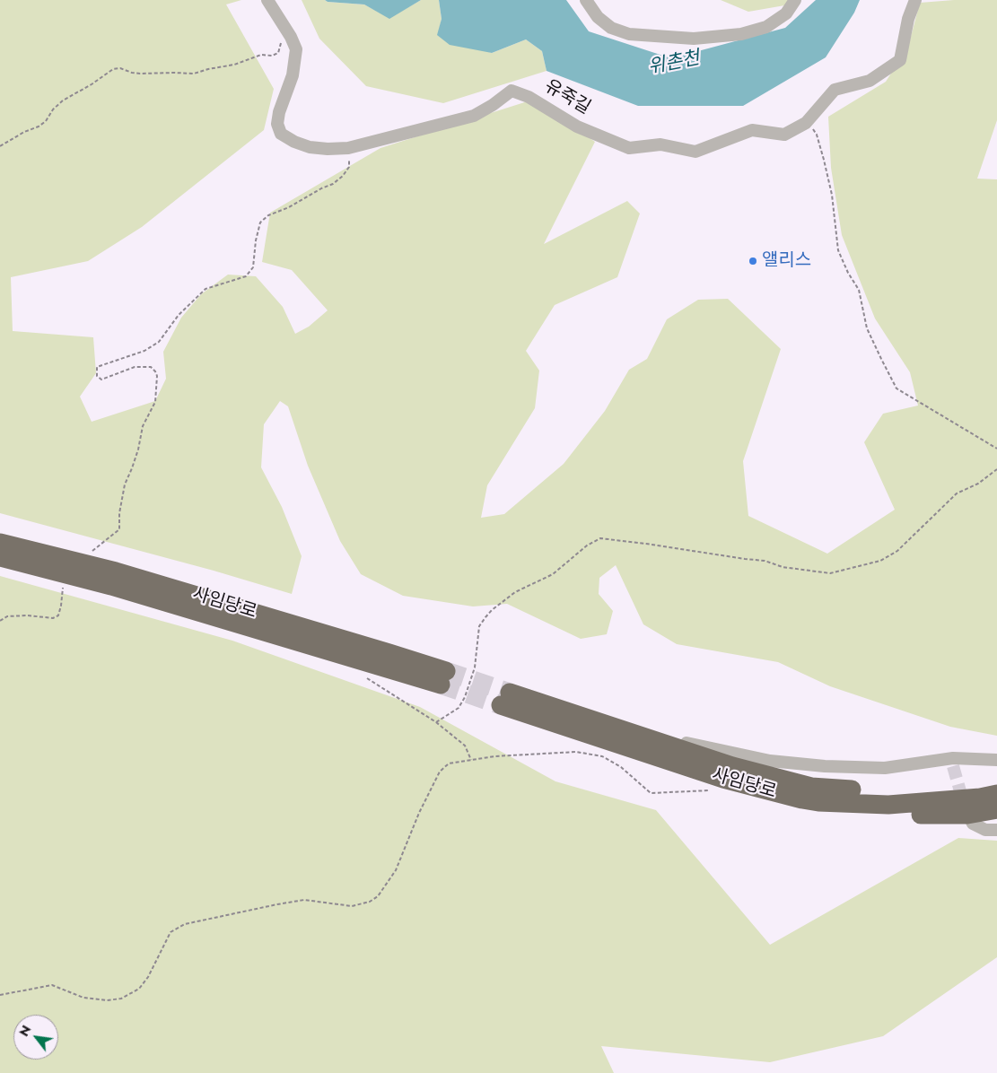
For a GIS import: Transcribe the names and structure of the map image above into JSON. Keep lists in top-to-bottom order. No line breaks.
{"streets":{"highway":["사임당로"],"street":["유죽길"]},"water":["위촌천"],"places":["앨리스"],"north":"top left"}
